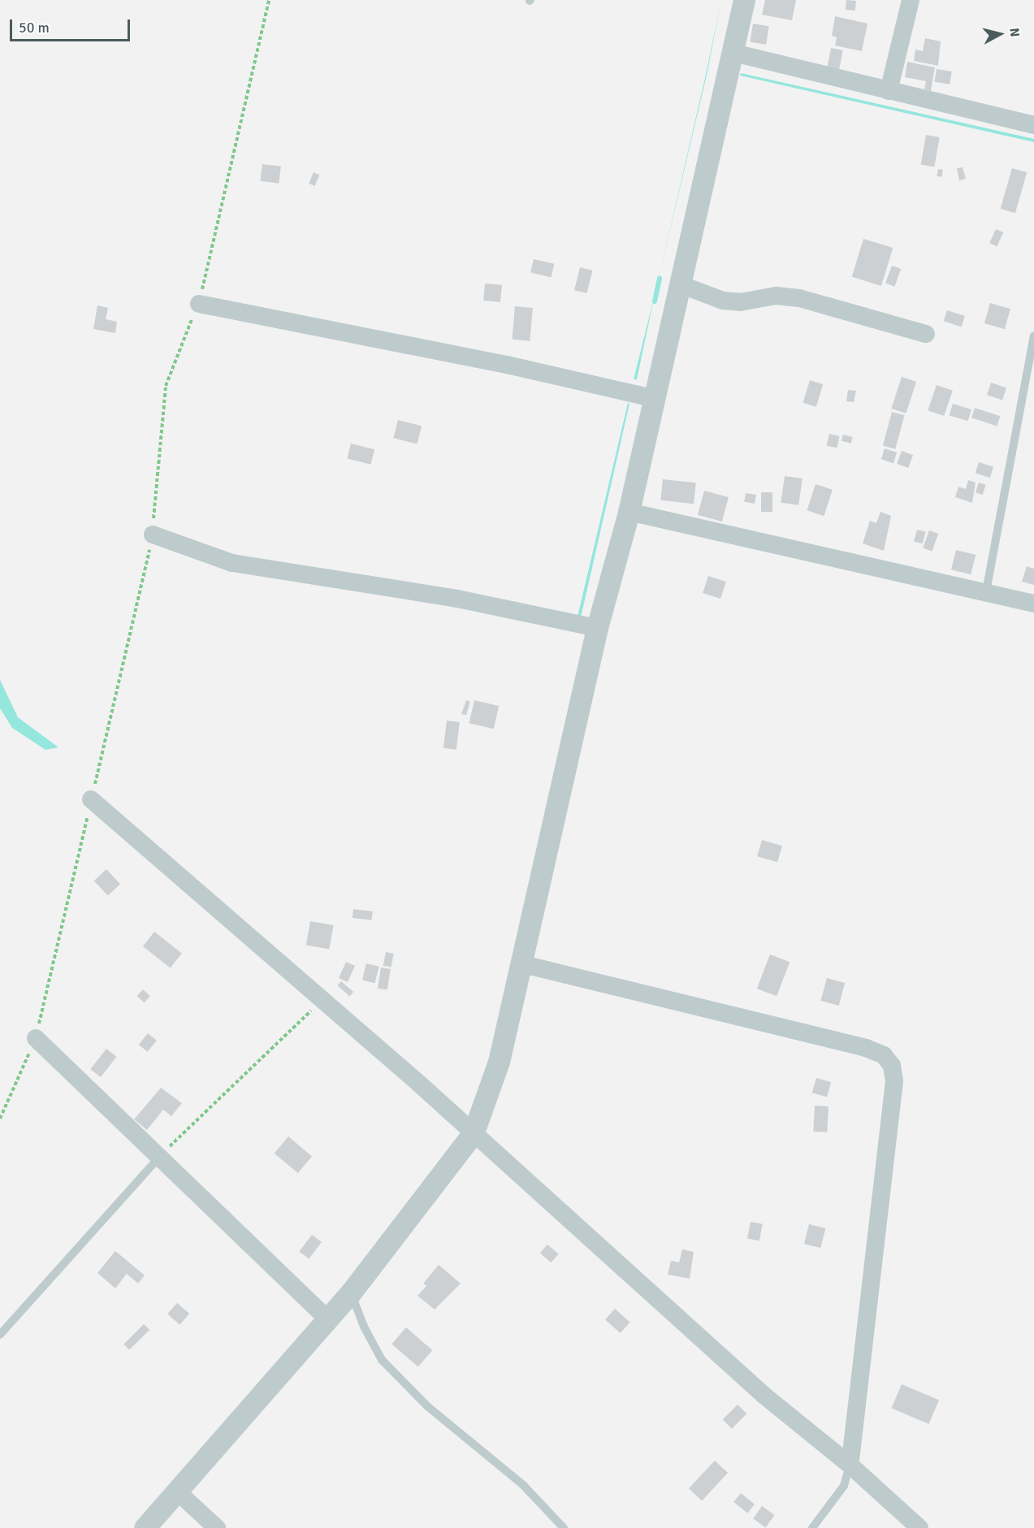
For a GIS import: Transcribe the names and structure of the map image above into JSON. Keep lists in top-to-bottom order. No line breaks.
{"scale_bar":"50 m","north":"right"}
